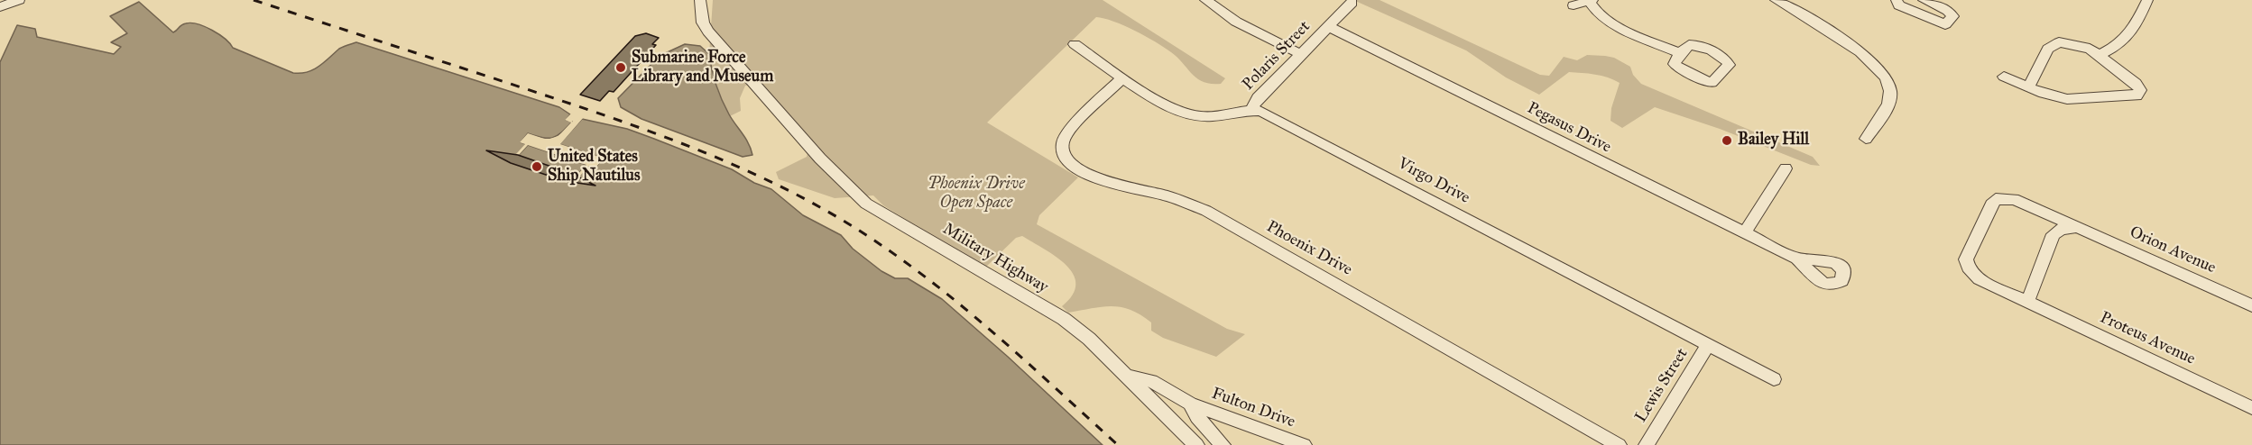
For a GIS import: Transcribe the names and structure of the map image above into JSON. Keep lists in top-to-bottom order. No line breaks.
{"streets":{"street":["Polaris Street","Pegasus Drive","Virgo Drive","Phoenix Drive","Orion Avenue","Military Highway","Proteus Avenue","Lewis Street","Fulton Drive"]},"crossings":[["Polaris Street","Pegasus Drive"],["Polaris Street","Virgo Drive"],["Virgo Drive","Phoenix Drive"],["Virgo Drive","Lewis Street"],["Orion Avenue","Proteus Avenue"],["Military Highway","Fulton Drive"]],"parks":["Phoenix Drive Open Space"],"places":["Submarine Force Library and Museum","Bailey Hill","United States Ship Nautilus"]}
